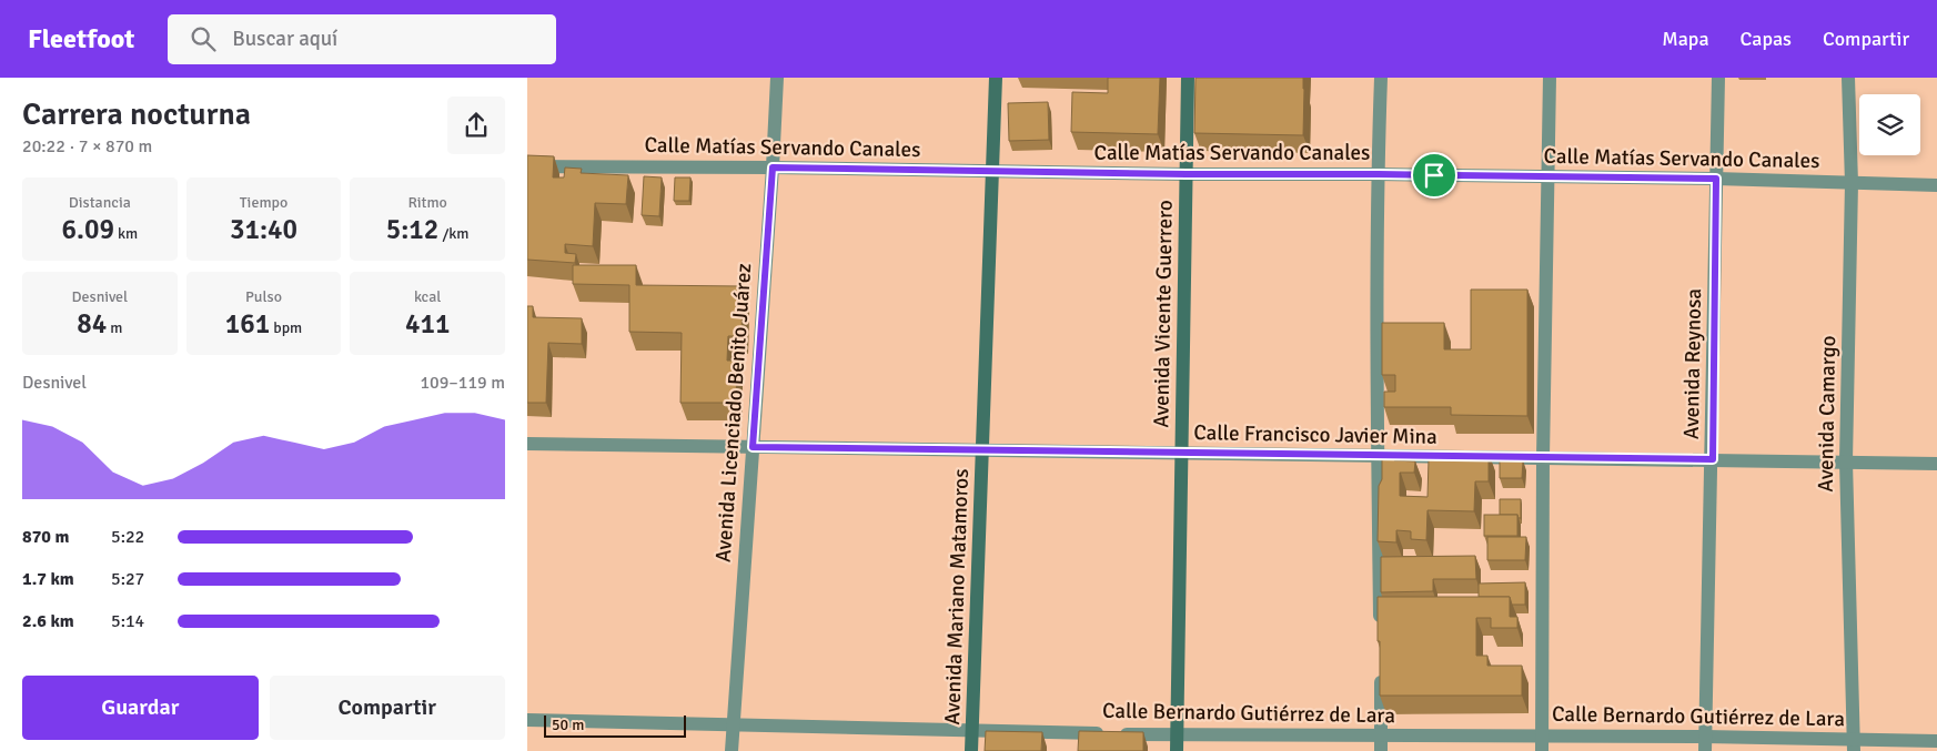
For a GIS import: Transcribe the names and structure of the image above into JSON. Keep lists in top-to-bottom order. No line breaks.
{"streets":{"main road":["Avenida Vicente Guerrero","Avenida Mariano Matamoros"],"street":["Calle Matías Servando Canales","Avenida Reynosa","Avenida Licenciado Benito Juárez","Avenida Camargo","Calle Francisco Javier Mina","Calle Bernardo Gutiérrez de Lara"]},"crossings":[["Calle Matías Servando Canales","Avenida Vicente Guerrero"],["Calle Matías Servando Canales","Avenida Reynosa"],["Calle Matías Servando Canales","Avenida Licenciado Benito Juárez"],["Calle Matías Servando Canales","Avenida Camargo"],["Calle Matías Servando Canales","Avenida Mariano Matamoros"],["Avenida Vicente Guerrero","Calle Francisco Javier Mina"],["Avenida Vicente Guerrero","Calle Bernardo Gutiérrez de Lara"],["Avenida Reynosa","Calle Francisco Javier Mina"],["Avenida Reynosa","Calle Bernardo Gutiérrez de Lara"],["Avenida Licenciado Benito Juárez","Calle Francisco Javier Mina"],["Avenida Licenciado Benito Juárez","Calle Bernardo Gutiérrez de Lara"],["Avenida Camargo","Calle Francisco Javier Mina"],["Avenida Camargo","Calle Bernardo Gutiérrez de Lara"],["Calle Francisco Javier Mina","Avenida Mariano Matamoros"],["Avenida Mariano Matamoros","Calle Bernardo Gutiérrez de Lara"]],"scale_bar":"50 m","page":{"header":"Fleetfoot","search":"Buscar aquí","nav":["Mapa","Capas","Compartir"],"heading":["Carrera nocturna","20:22 · 7 × 870 m"],"stats":[["Distancia","6.09 km"],["Tiempo","31:40"],["Ritmo","5:12 /km"],["Desnivel","84 m"],["Pulso","161 bpm"],["kcal","411"]],"chart":["Desnivel","109–119 m"],"list":[{"name":"870 m","note":"5:22"},{"name":"1.7 km","note":"5:27"},{"name":"2.6 km","note":"5:14"}],"buttons":["Guardar","Compartir"],"scale":"50 m"}}
